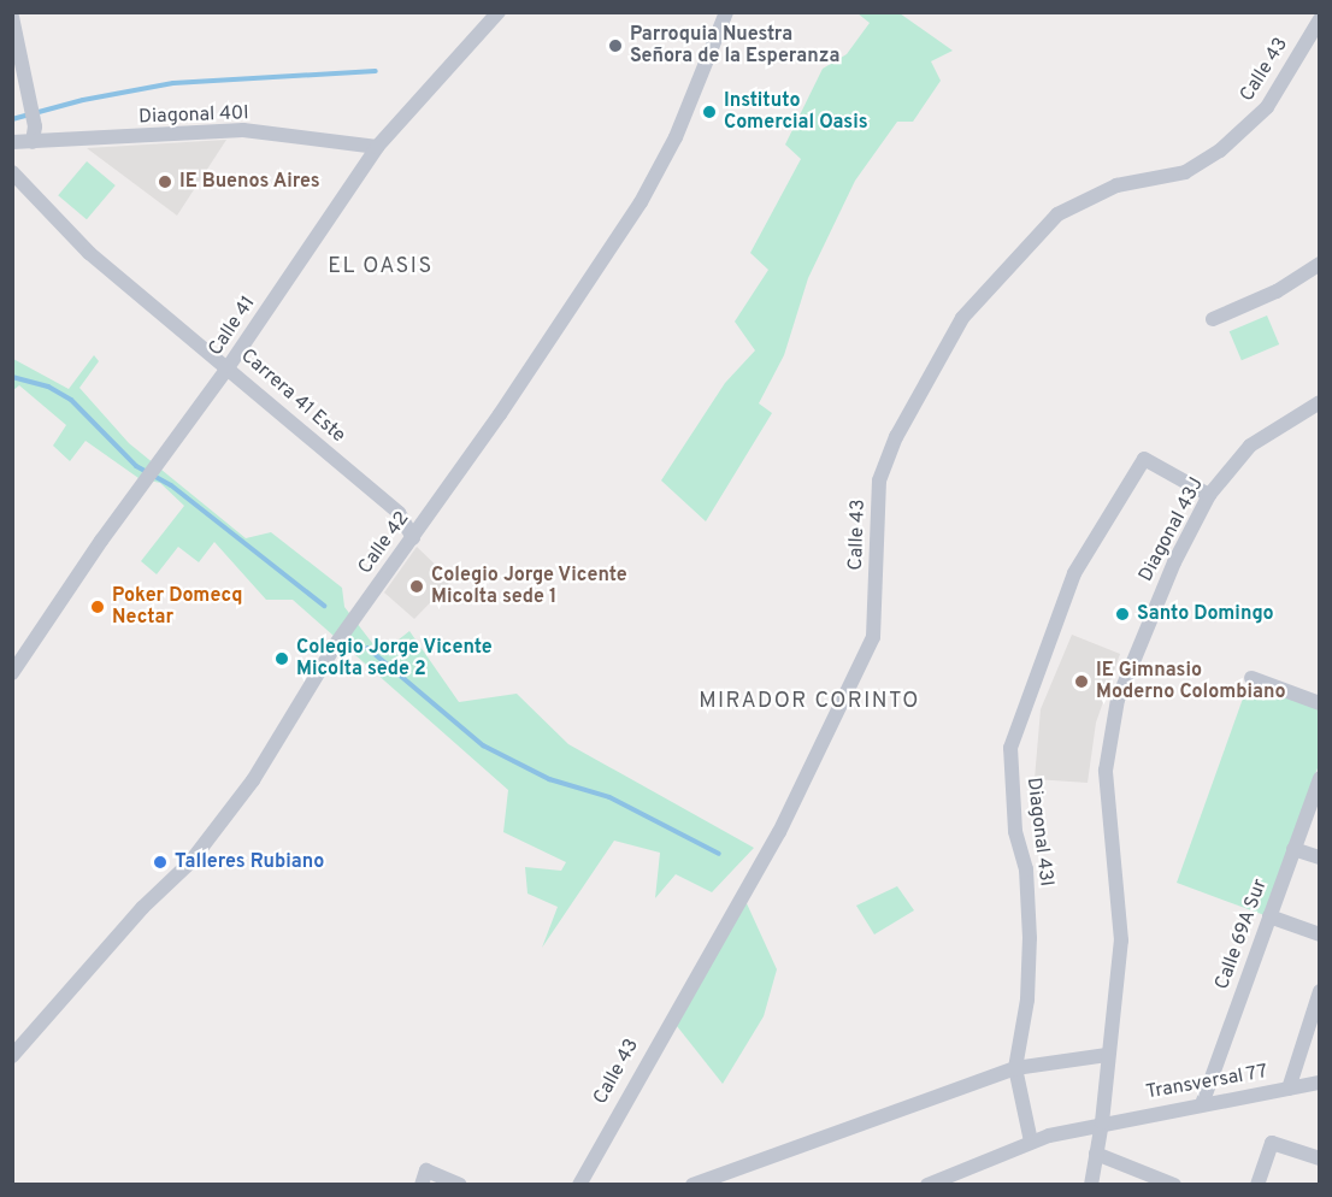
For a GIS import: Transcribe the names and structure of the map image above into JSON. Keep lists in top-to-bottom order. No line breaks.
{"streets":{"street":["Calle 43","Diagonal 40I","Calle 41","Carrera 41 Este","Diagonal 43J","Calle 42","Diagonal 43I","Calle 69A Sur","Transversal 77"]},"crossings":[["Diagonal 40I","Calle 41"],["Calle 41","Carrera 41 Este"],["Carrera 41 Este","Calle 42"],["Diagonal 43J","Diagonal 43I"],["Diagonal 43J","Transversal 77"],["Calle 69A Sur","Transversal 77"]],"districts":["EL OASIS","MIRADOR CORINTO"],"places":["Parroquia Nuestra Señora de la Esperanza","Instituto Comercial Oasis","IE Buenos Aires","Colegio Jorge Vicente Micolta sede 1","Poker Domecq Nectar","Santo Domingo","Colegio Jorge Vicente Micolta sede 2","IE Gimnasio Moderno Colombiano","Talleres Rubiano"]}
